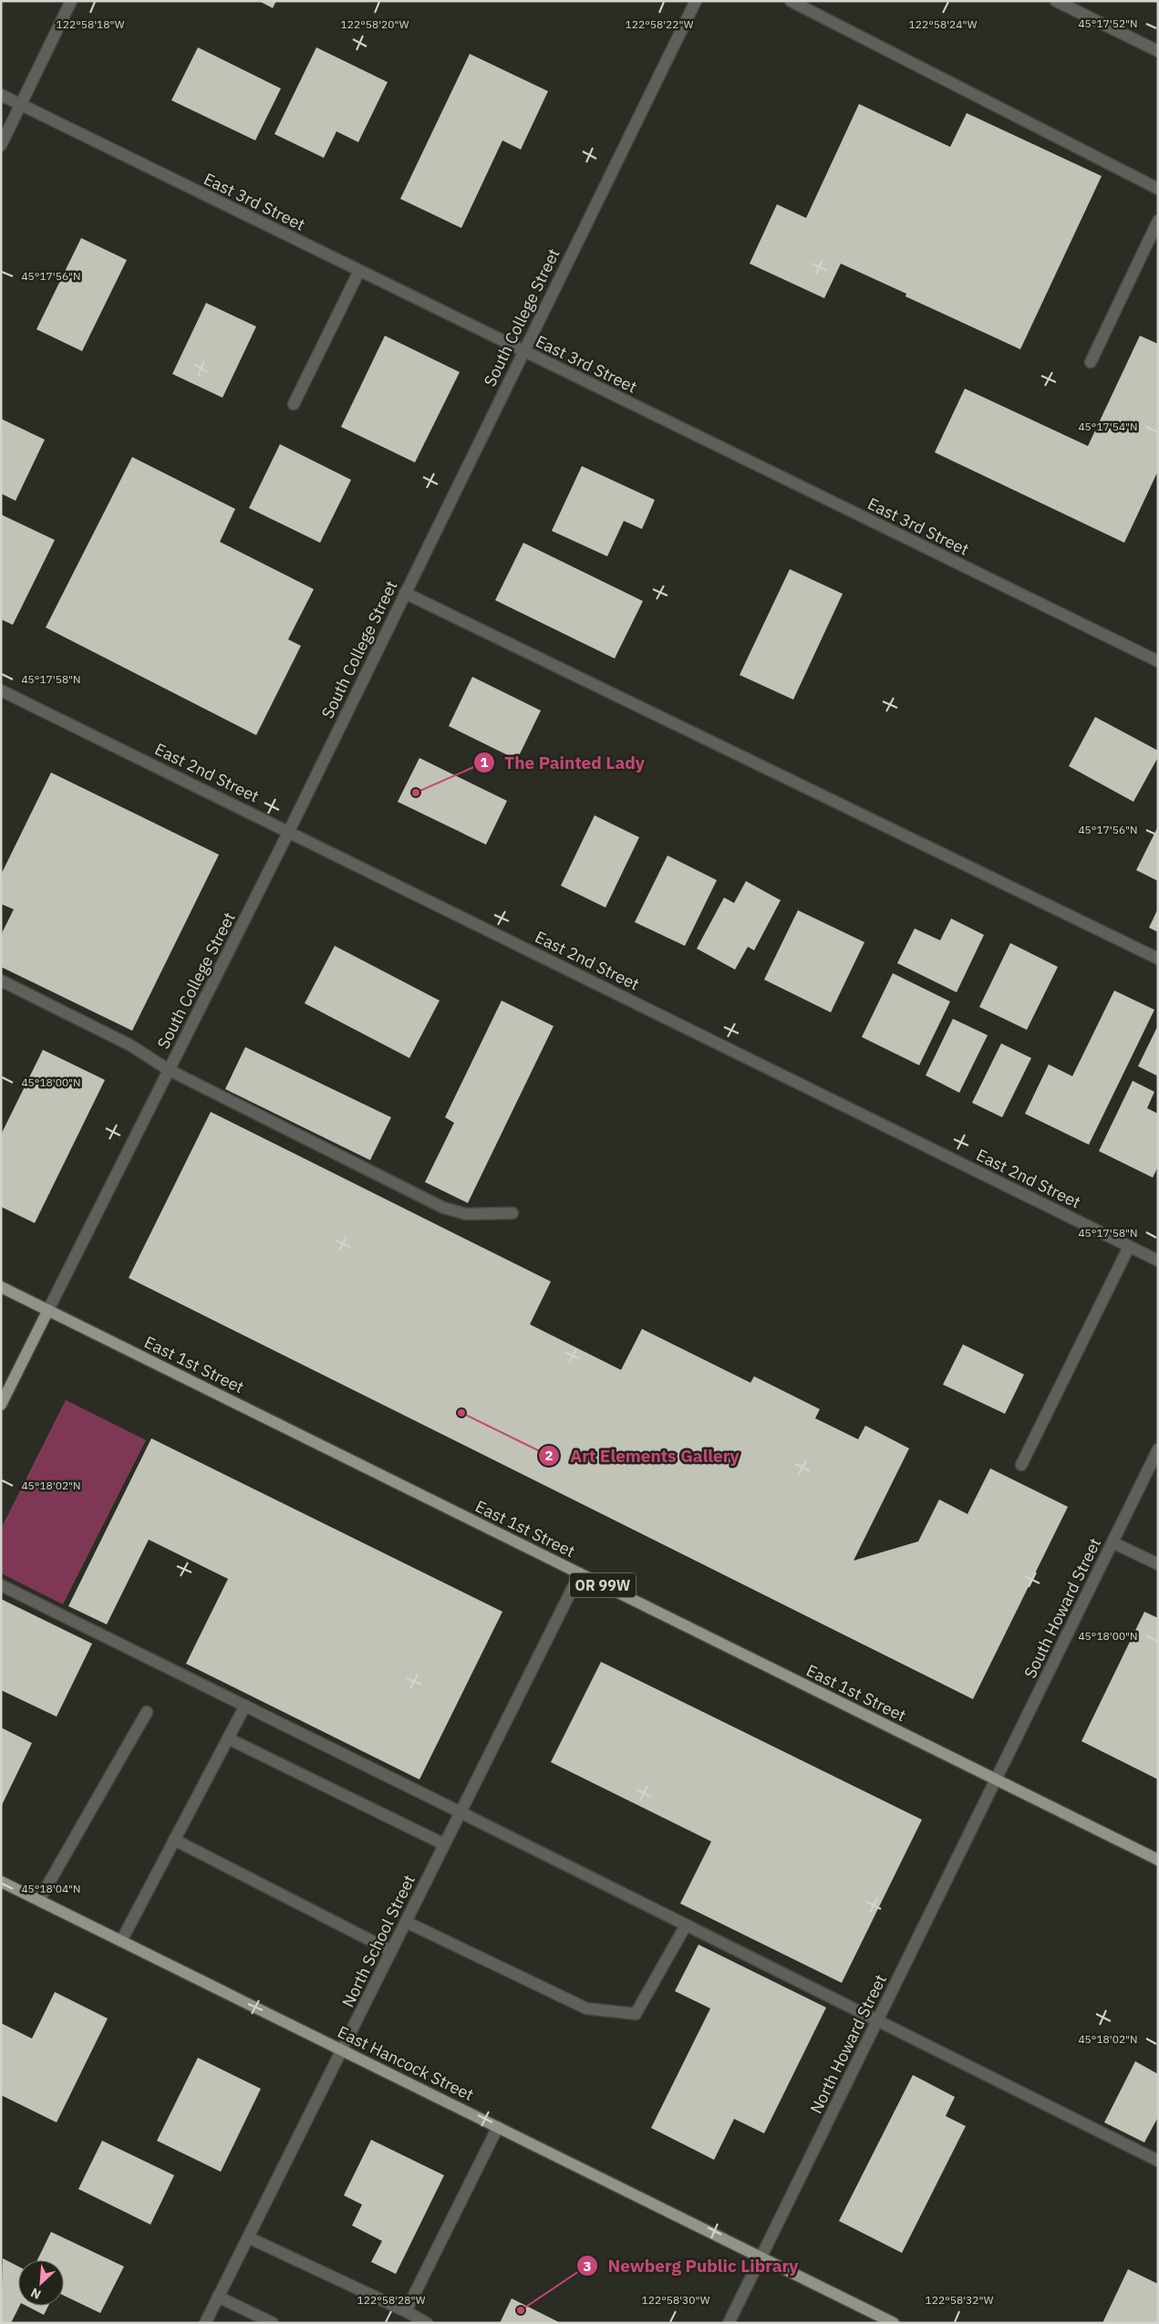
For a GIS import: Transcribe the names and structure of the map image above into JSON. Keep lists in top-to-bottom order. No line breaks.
{"streets":{"main road":["East 1st Street","OR 99W","East Hancock Street"],"street":["East 3rd Street","South College Street","East 2nd Street","South Howard Street","North School Street","North Howard Street"]},"crossings":[["East 3rd Street","South College Street"],["South College Street","East 2nd Street"],["South College Street","East 1st Street"],["East 1st Street","South Howard Street"],["East 1st Street","North School Street"],["East 1st Street","North Howard Street"],["South Howard Street","North Howard Street"],["North School Street","East Hancock Street"],["North Howard Street","East Hancock Street"]],"places":["The Painted Lady","Art Elements Gallery","Newberg Public Library"],"north":"bottom left","coordinates":["45°17'52\"N","122°58'18\"W","122°58'20\"W","122°58'22\"W","122°58'24\"W","45°17'56\"N","45°17'54\"N","45°17'58\"N","45°18'00\"N","45°18'02\"N","45°18'04\"N","122°58'28\"W","122°58'30\"W","122°58'32\"W"]}
